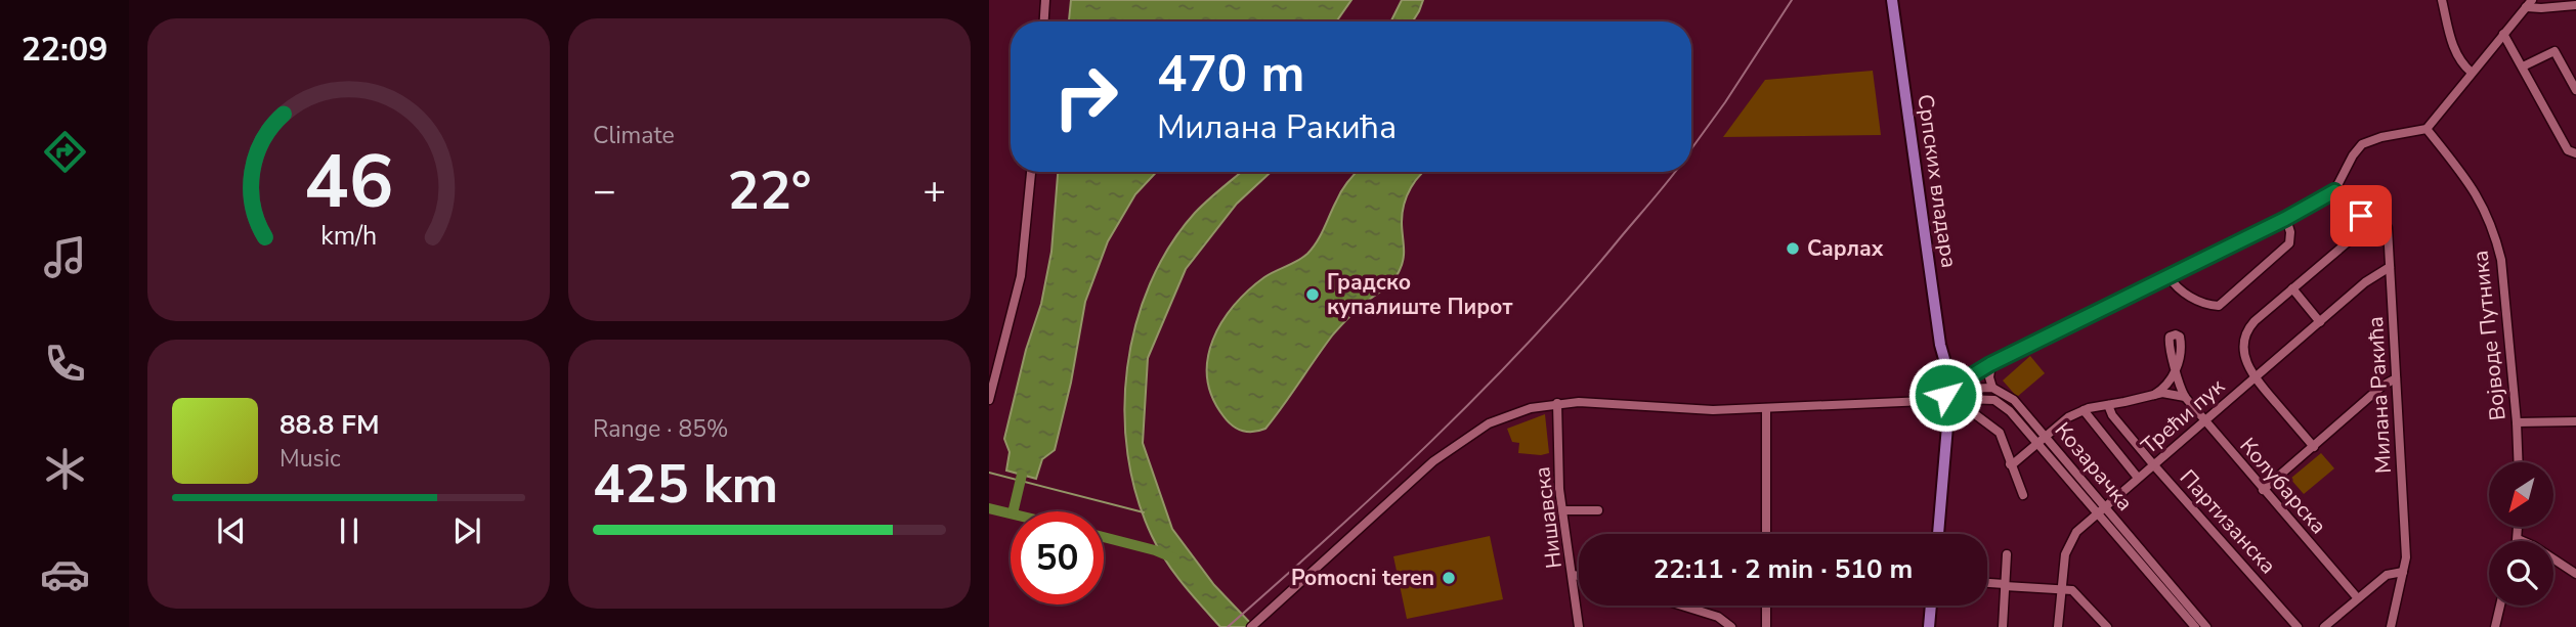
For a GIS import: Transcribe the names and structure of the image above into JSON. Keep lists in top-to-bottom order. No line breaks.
{"streets":{"main road":["Српских владара"],"street":["Војводе Путника","Милана Ракића","Трећи пук","Козарачка","Колубарска","Нишавска","Партизанска"]},"crossings":[["Српских владара","Козарачка"],["Милана Ракића","Трећи пук"],["Трећи пук","Козарачка"],["Трећи пук","Колубарска"],["Трећи пук","Партизанска"]],"places":["Сарлах","Градско купалиште Пирот","Pomocni teren"],"north":"bottom left","page":{"tabs":"22:09","tile":["Climate",["Range · 85%","425 km"]],"turn":["470 m","Милана Ракића"],"heat":["−","22°","+"],"song":["88.8 FM","Music"],"limit":"50","trip":"22:11 · 2 min · 510 m","gauge":["46","km/h"]}}
